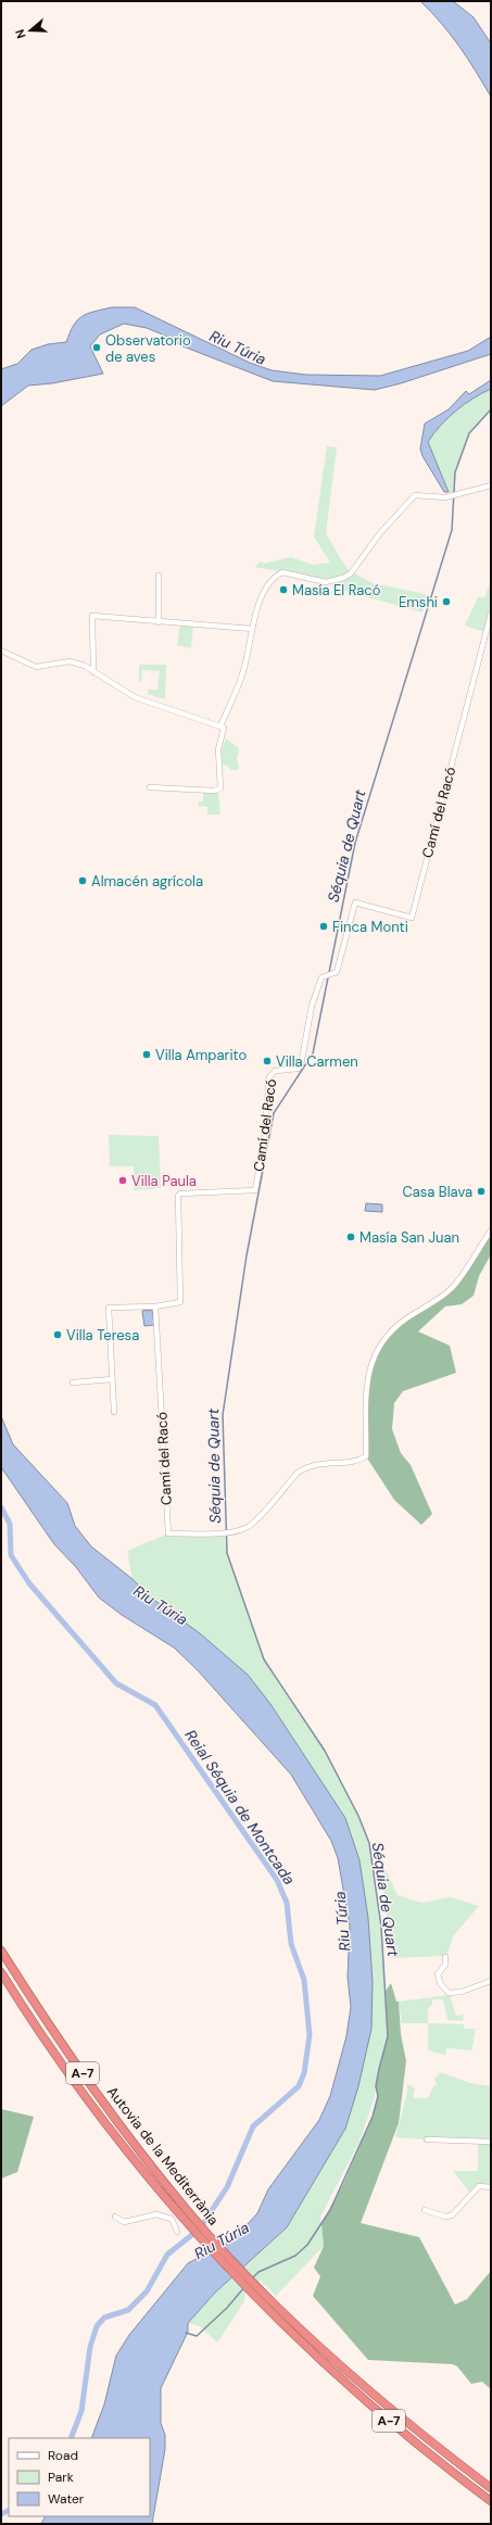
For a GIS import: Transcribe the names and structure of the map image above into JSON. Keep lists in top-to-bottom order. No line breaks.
{"streets":{"highway":["A-7","Autovia de la Mediterrània"],"street":["Camí del Racó"]},"water":["Riu Túria","Séquia de Quart","Reial Séquia de Montcada"],"places":["Observatorio de aves","Masía El Racó","Emshi","Almacén agrícola","Finca Monti","Villa Amparito","Villa Carmen","Villa Paula","Casa Blava","Masía San Juan","Villa Teresa"],"legend":["Road","Park","Water"],"north":"left"}
